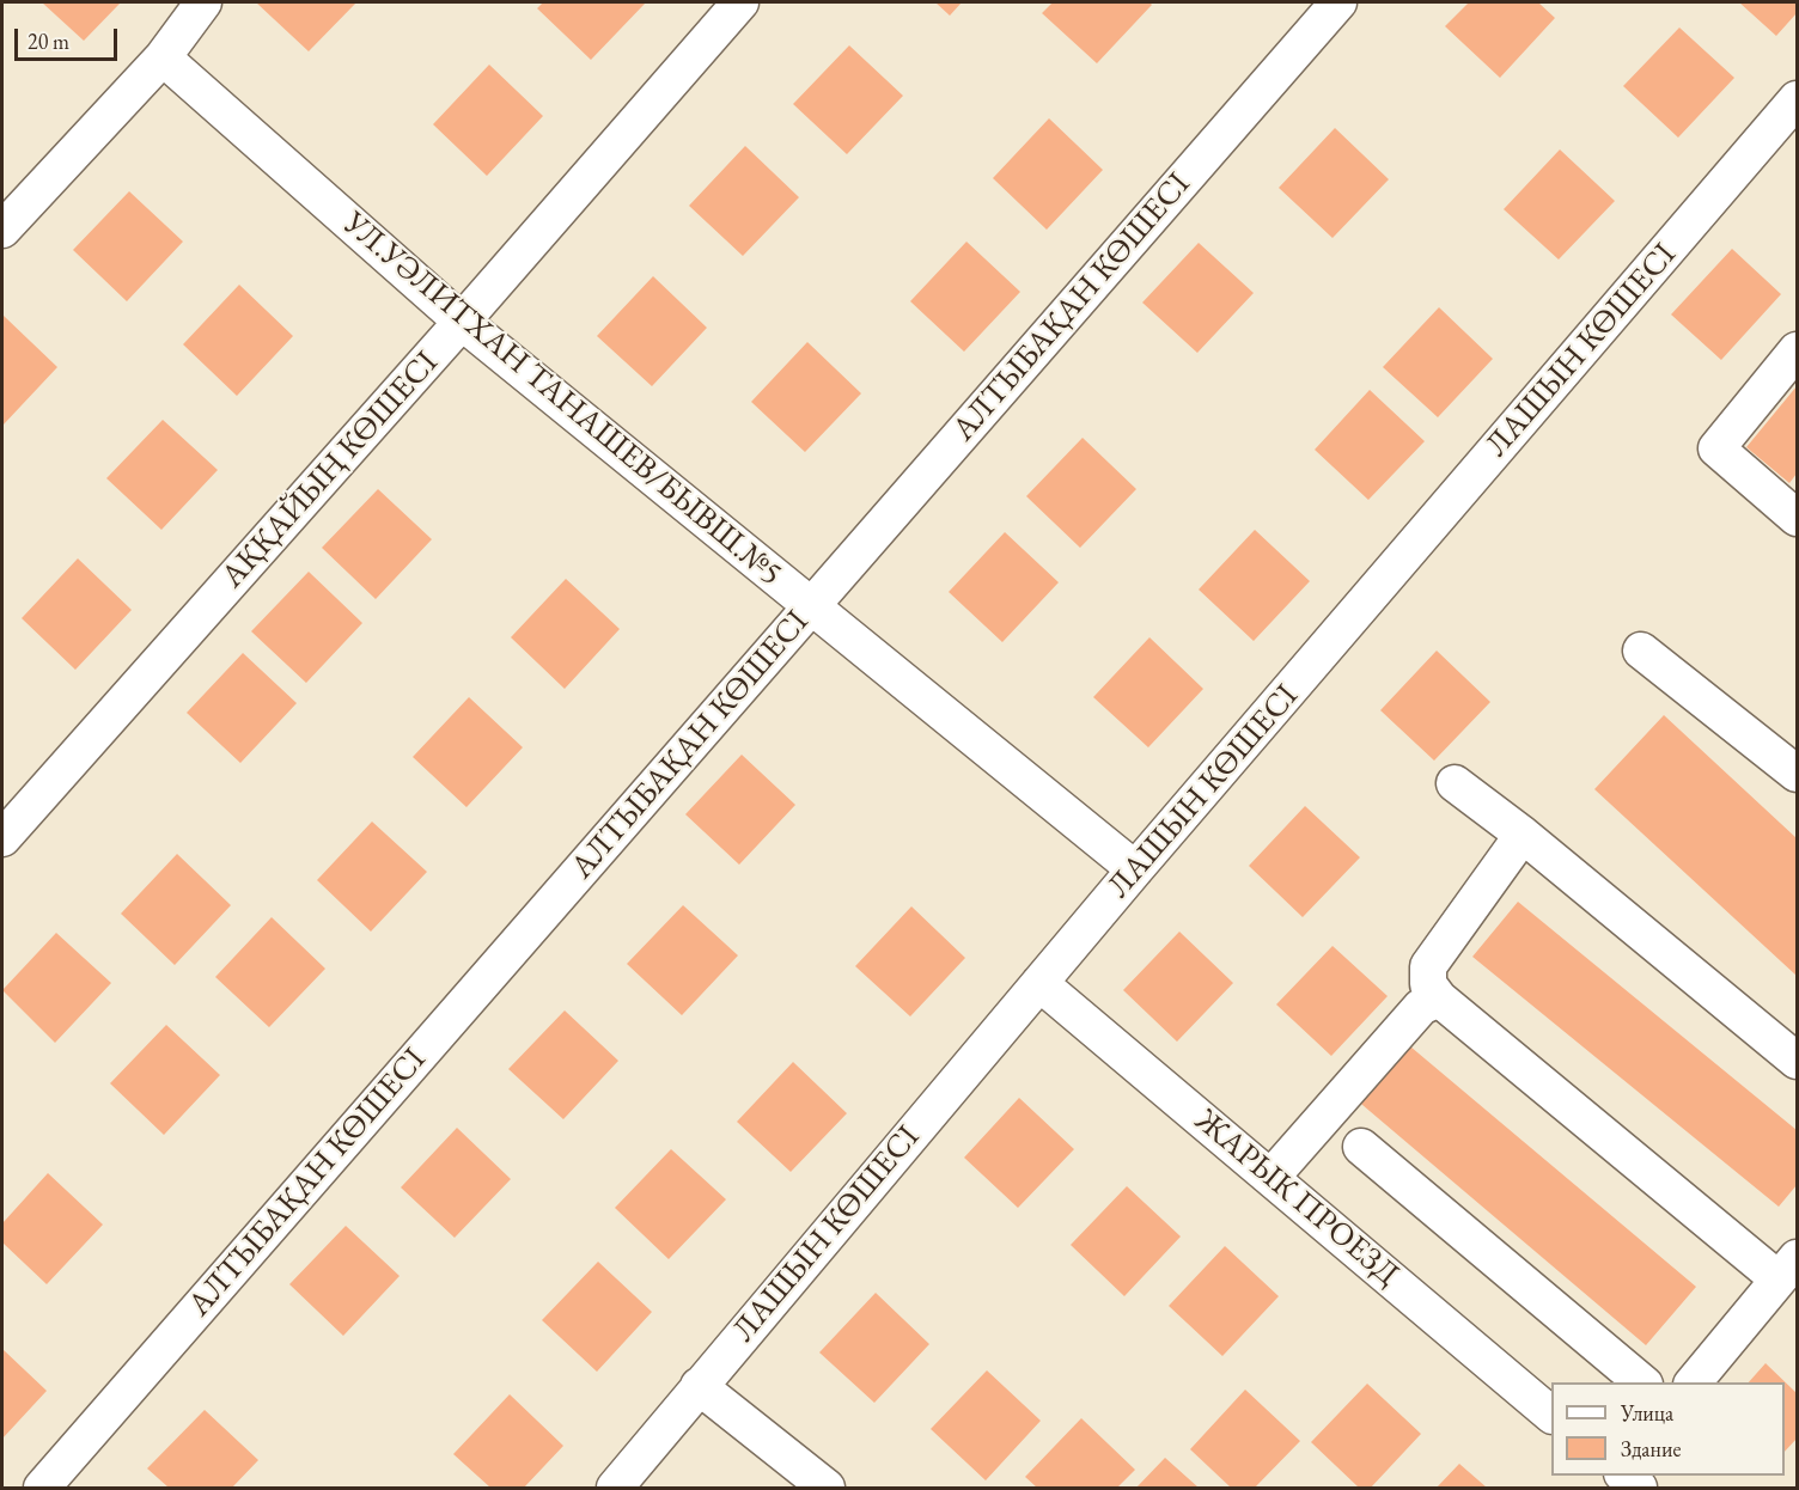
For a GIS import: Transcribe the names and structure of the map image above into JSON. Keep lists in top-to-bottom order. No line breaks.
{"streets":{"street":["АЛТЫБАҚАН КӨШЕСІ","ЛАШЫН КӨШЕСІ","УЛ.УӘЛИТХАН ТАНАШЕВ/БЫВШ.№5","АҚҚАЙЫҢ КӨШЕСІ","ЖАРЫК ПРОЕЗД"]},"crossings":[["АЛТЫБАҚАН КӨШЕСІ","УЛ.УӘЛИТХАН ТАНАШЕВ/БЫВШ.№5"],["ЛАШЫН КӨШЕСІ","УЛ.УӘЛИТХАН ТАНАШЕВ/БЫВШ.№5"],["ЛАШЫН КӨШЕСІ","ЖАРЫК ПРОЕЗД"],["УЛ.УӘЛИТХАН ТАНАШЕВ/БЫВШ.№5","АҚҚАЙЫҢ КӨШЕСІ"]],"legend":["Улица","Здание"],"scale_bar":"20 m"}
